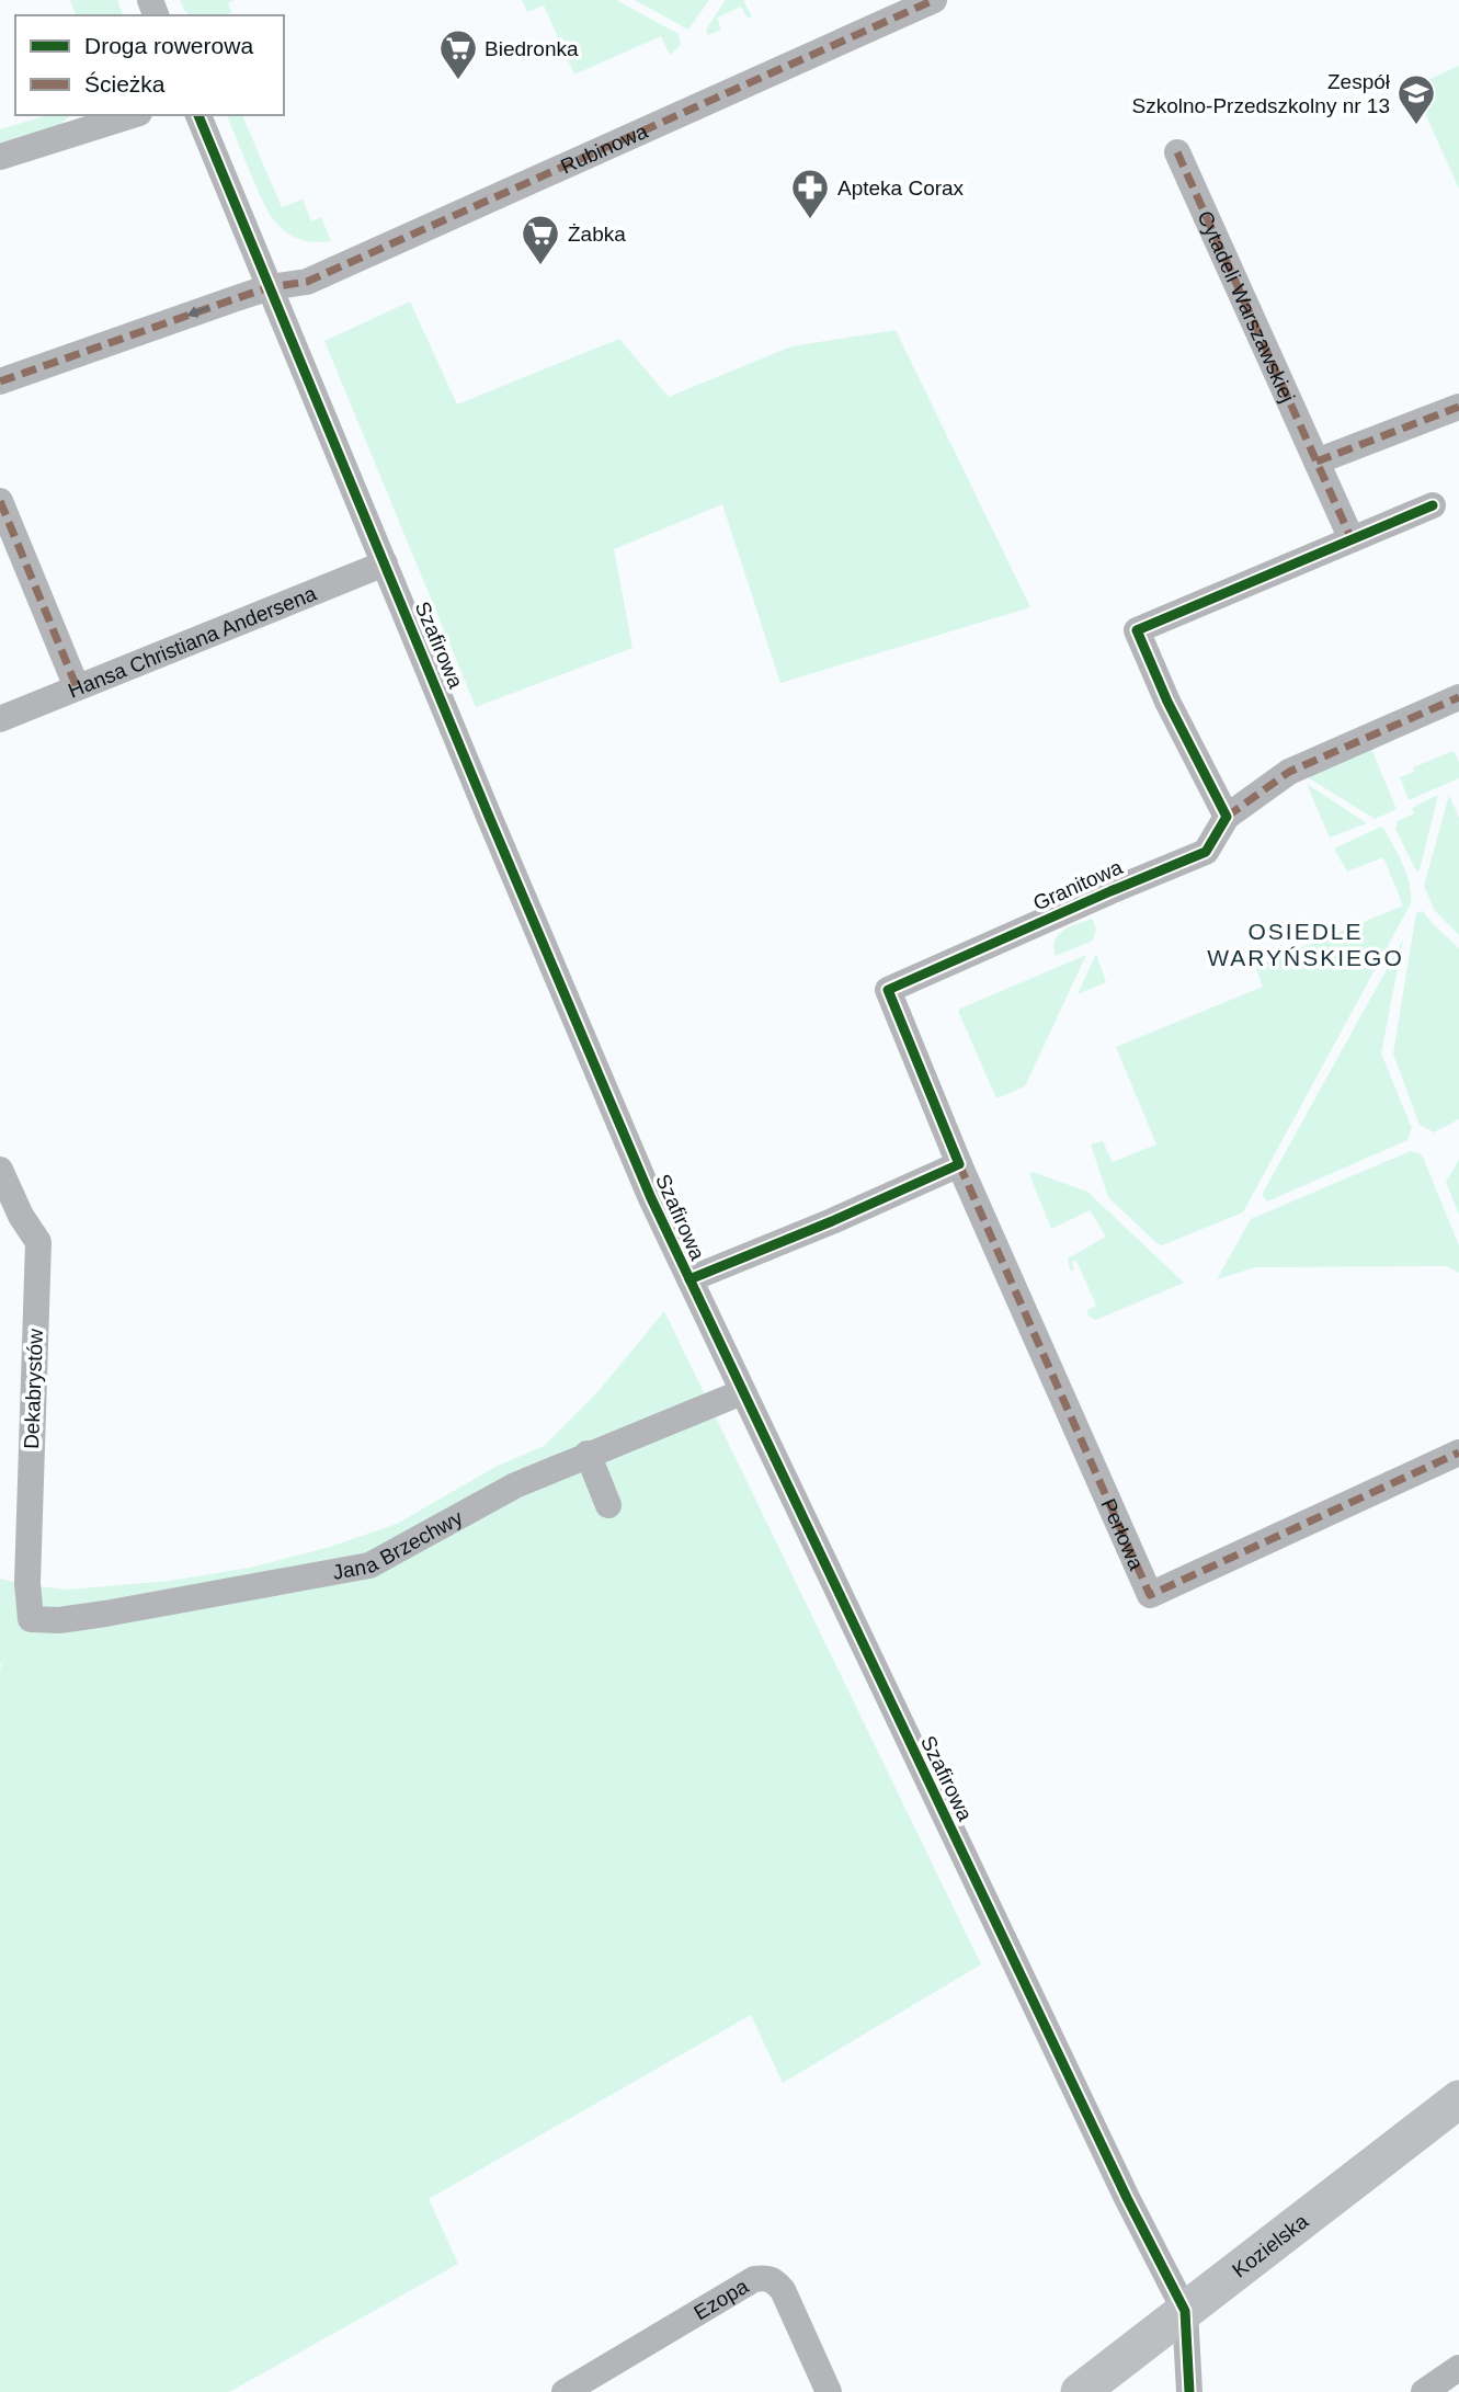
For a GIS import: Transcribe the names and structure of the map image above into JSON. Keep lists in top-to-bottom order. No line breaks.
{"streets":{"street":["Rubinowa","Cytadeli Warszawskiej","Hansa Christiana Andersena","Szafirowa","Granitowa","Dekabrystów","Perłowa","Jana Brzechwy","Kozielska","Ezopa"]},"crossings":[["Rubinowa","Szafirowa"],["Hansa Christiana Andersena","Szafirowa"],["Szafirowa","Jana Brzechwy"],["Szafirowa","Kozielska"],["Granitowa","Perłowa"],["Dekabrystów","Jana Brzechwy"]],"districts":["OSIEDLE WARYŃSKIEGO"],"places":{"supermarket":["Biedronka","Żabka"],"school or university":["Zespół Szkolno-Przedszkolny nr 13"],"pharmacy":["Apteka Corax"]},"legend":["Droga rowerowa","Ścieżka"]}
